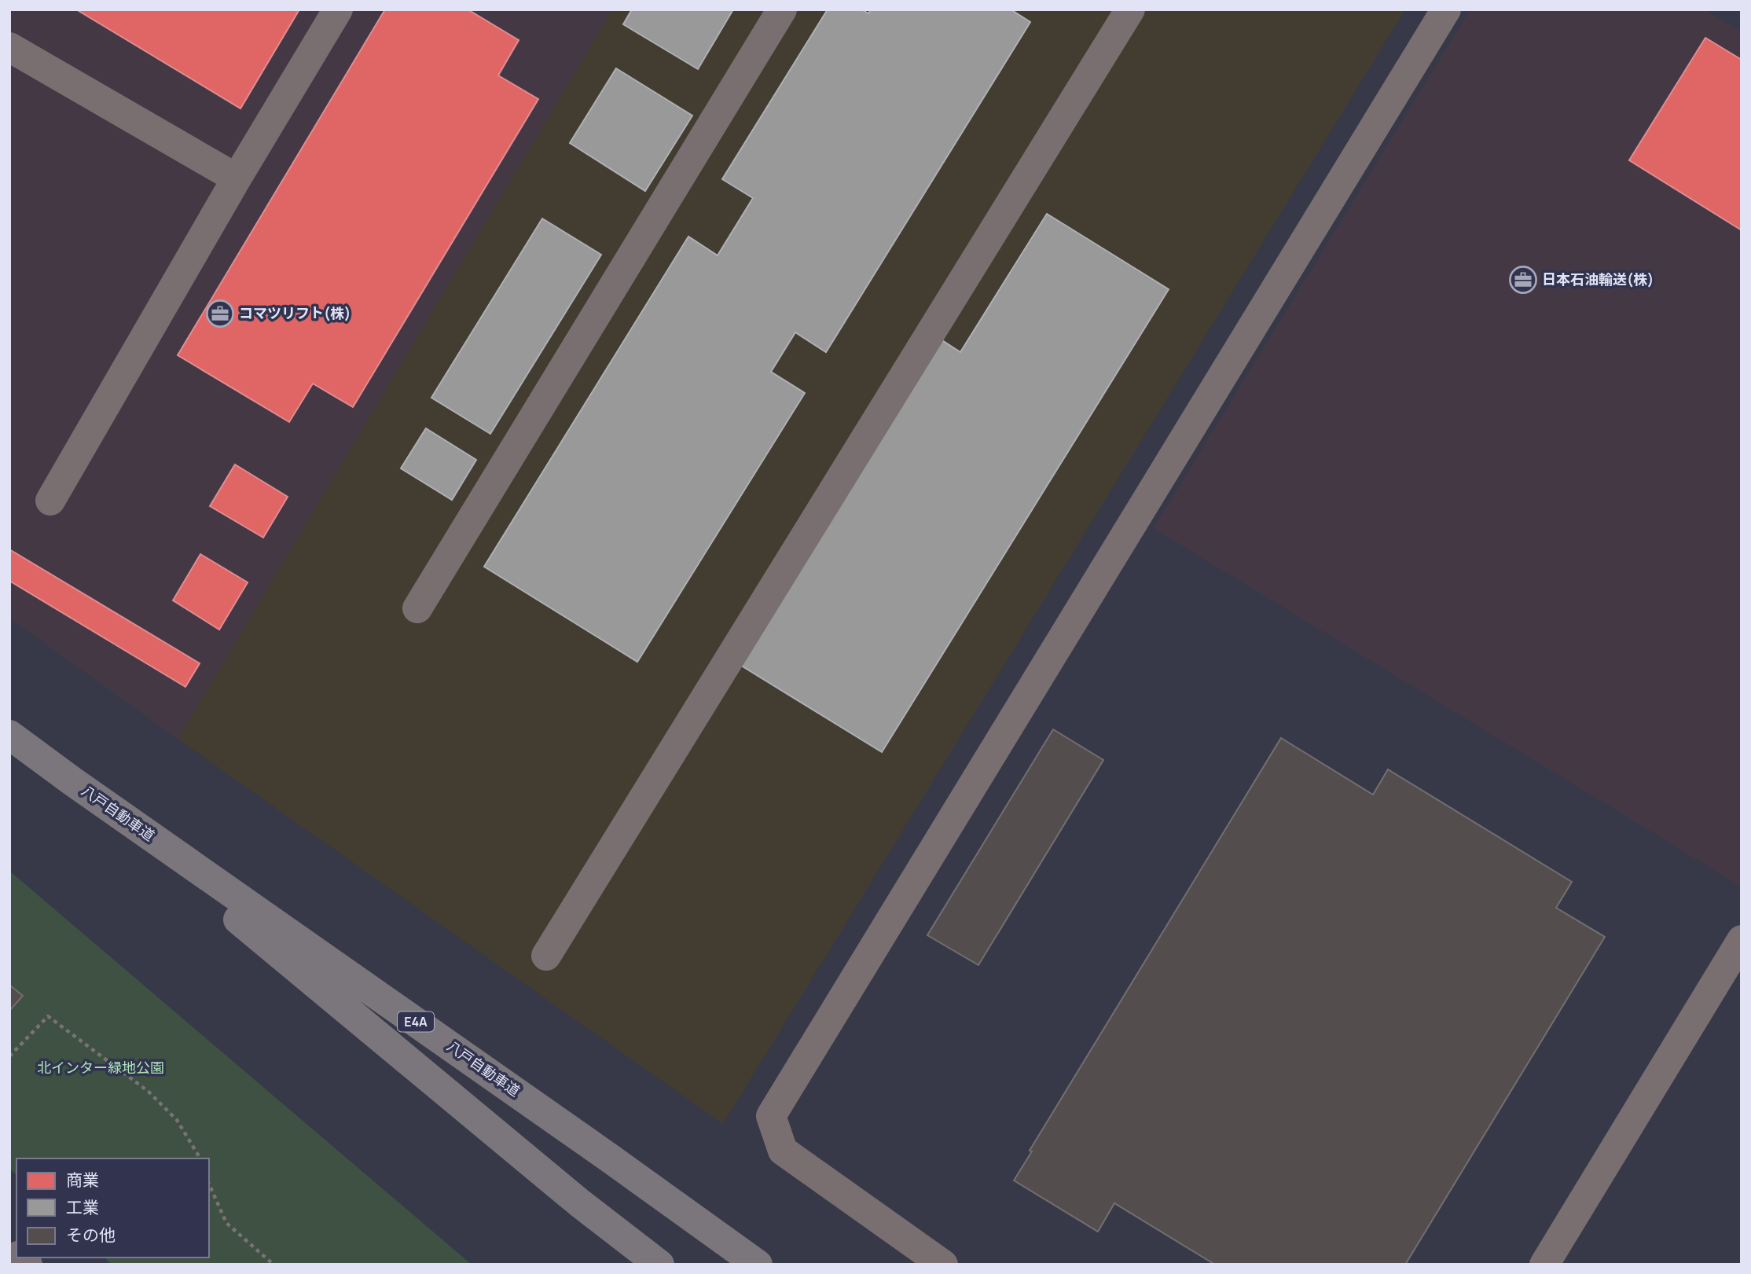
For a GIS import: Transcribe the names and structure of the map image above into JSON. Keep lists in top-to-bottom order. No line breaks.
{"streets":{"highway":["八戸自動車道","E4A"]},"parks":["北インター緑地公園"],"places":{"office":["日本石油輸送(株)","コマツリフト(株)"]},"legend":["商業","工業","その他"]}
